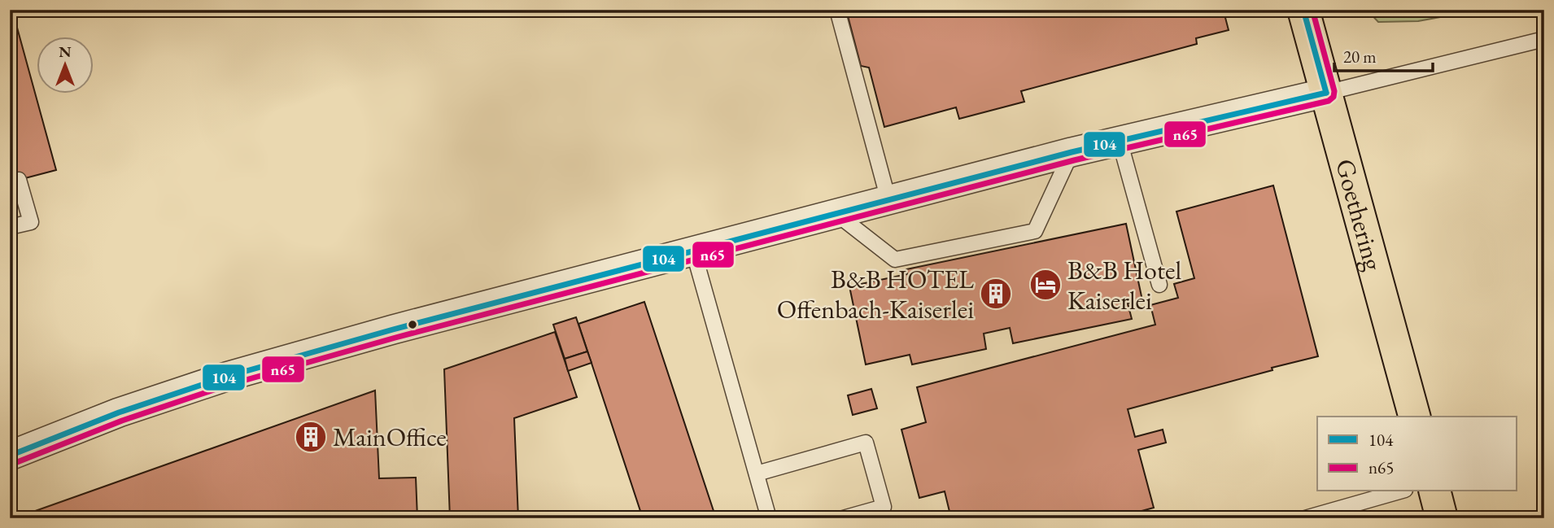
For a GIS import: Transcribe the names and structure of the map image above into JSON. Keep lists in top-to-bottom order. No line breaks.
{"streets":{"main road":["Goethering"]},"places":{"hotel":["B&B Hotel Kaiserlei"],"building":["B&B HOTEL Offenbach-Kaiserlei","MainOffice"]},"lines":["transit line 104","transit line n65"],"legend":["104","n65"],"scale_bar":"20 m","north":"top"}
